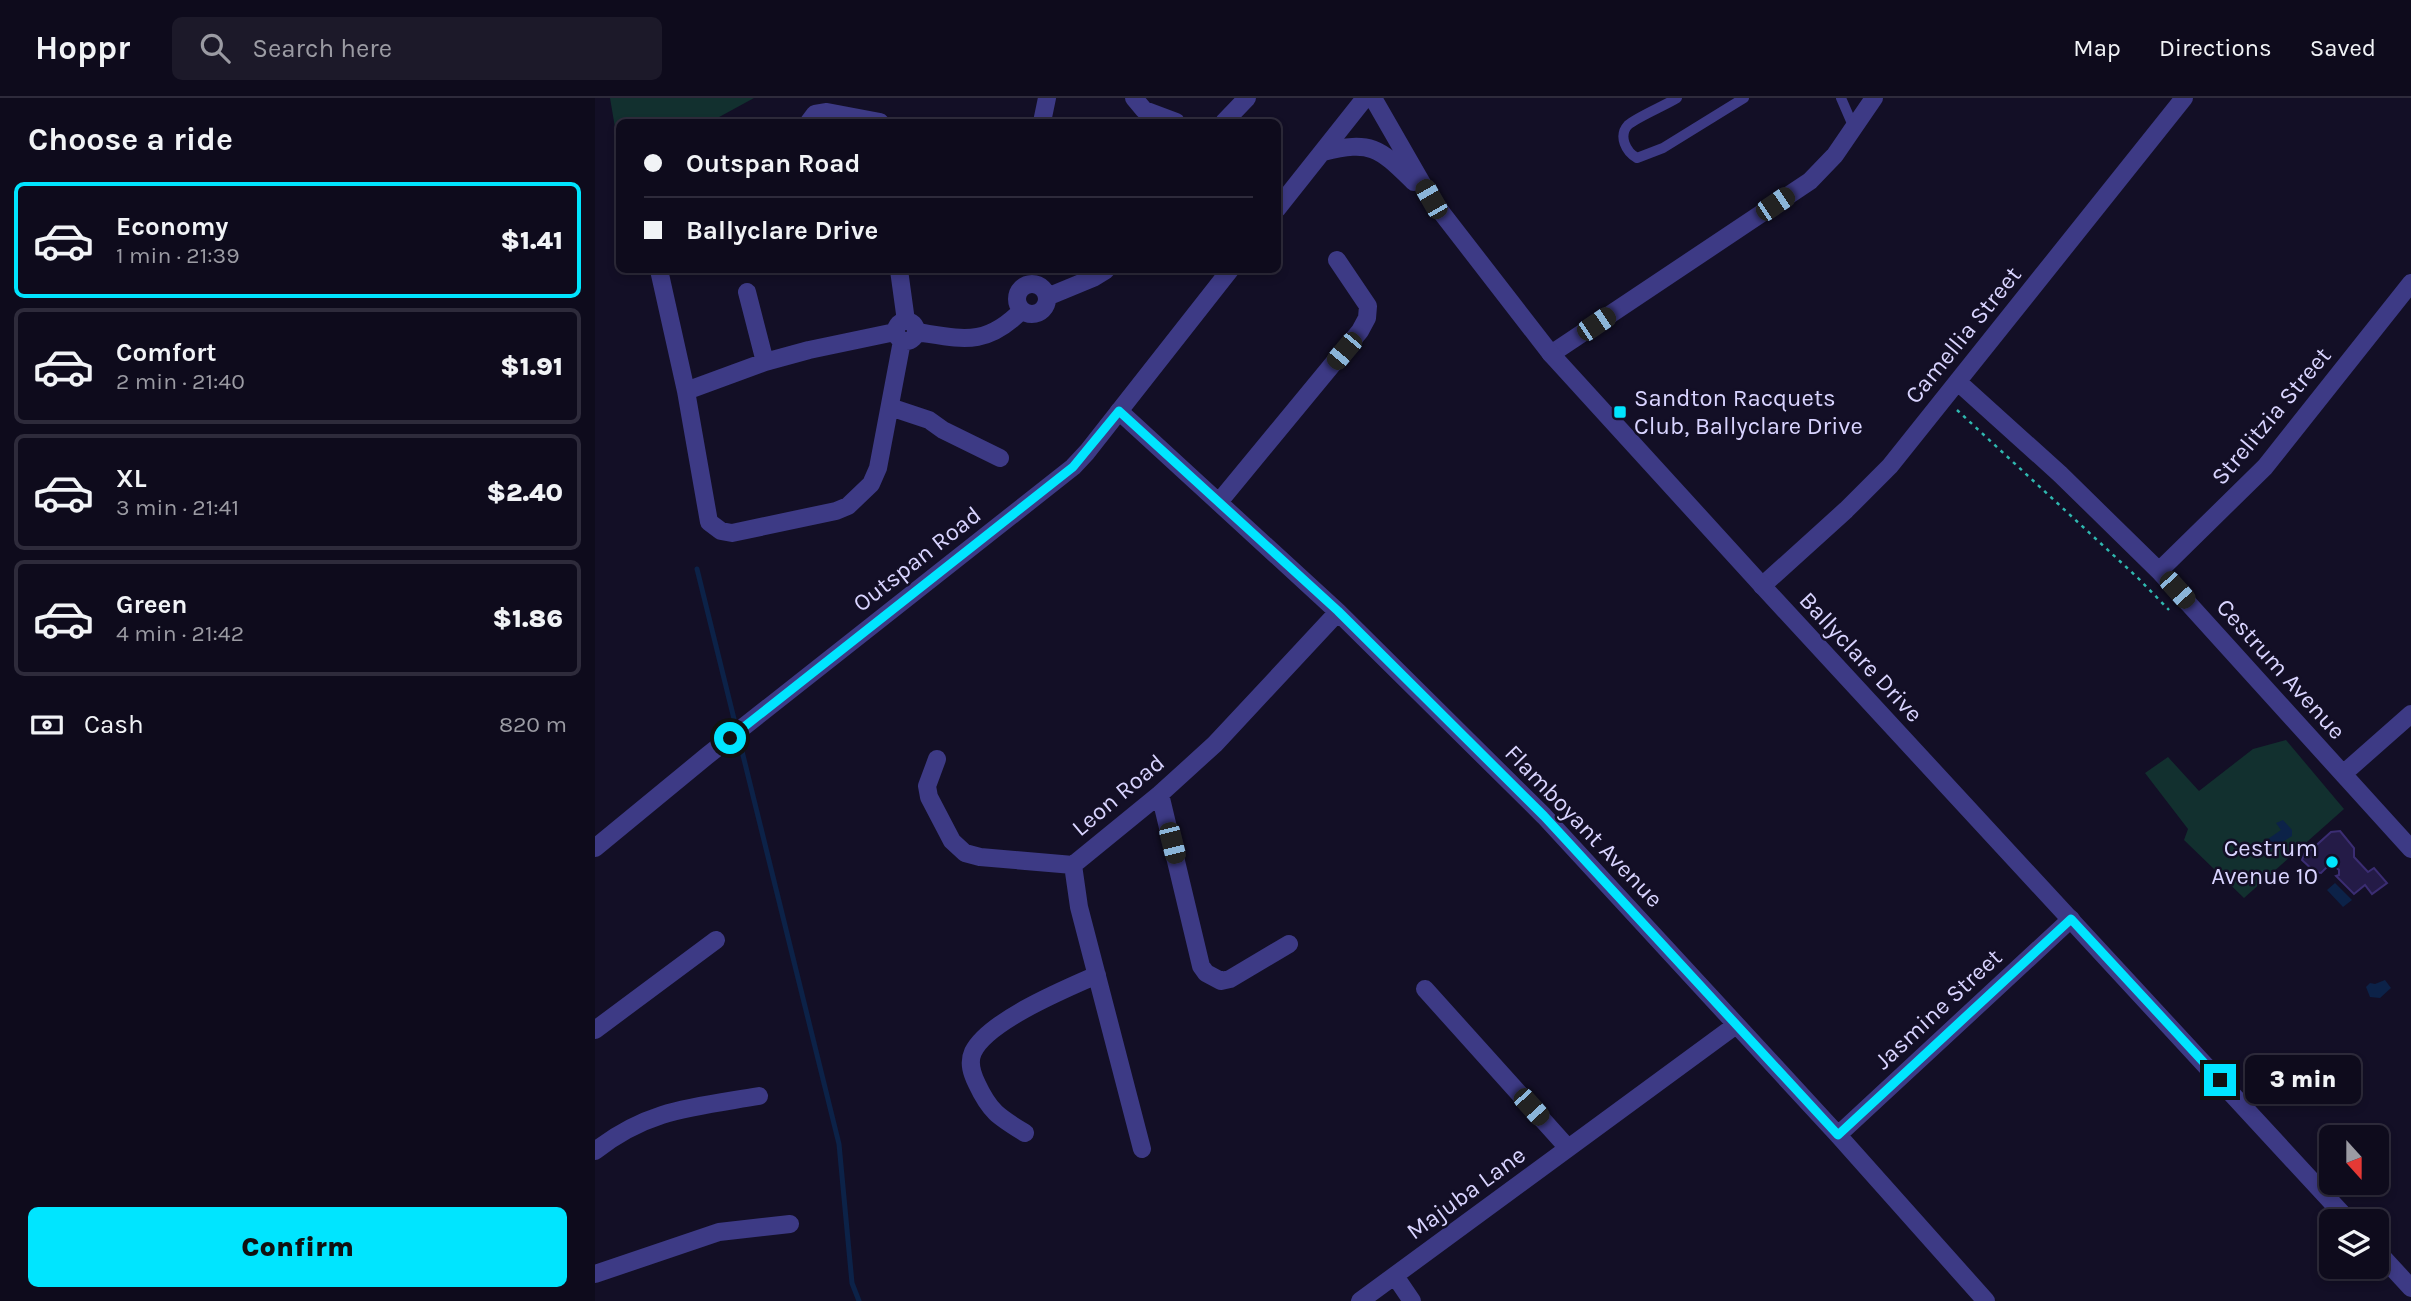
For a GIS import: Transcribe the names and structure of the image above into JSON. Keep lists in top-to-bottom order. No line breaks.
{"streets":{"street":["Camellia Street","Strelitzia Street","Outspan Road","Ballyclare Drive","Cestrum Avenue","Leon Road","Flamboyant Avenue","Jasmine Street","Majuba Lane"]},"crossings":[["Camellia Street","Ballyclare Drive"],["Camellia Street","Cestrum Avenue"],["Strelitzia Street","Cestrum Avenue"],["Outspan Road","Flamboyant Avenue"],["Ballyclare Drive","Jasmine Street"],["Leon Road","Flamboyant Avenue"],["Flamboyant Avenue","Jasmine Street"],["Flamboyant Avenue","Majuba Lane"]],"places":{"transit":["Sandton Racquets Club, Ballyclare Drive"],"other":["Cestrum Avenue 10"]},"north":"bottom","page":{"header":"Hoppr","search":"Search here","nav":["Map","Directions","Saved"],"heading":"Choose a ride","banner":["Outspan Road","Ballyclare Drive"],"list":[{"name":"Economy","note":"1 min · 21:39","value":"$1.41"},{"name":"Comfort","note":"2 min · 21:40","value":"$1.91"},{"name":"XL","note":"3 min · 21:41","value":"$2.40"},{"name":"Green","note":"4 min · 21:42","value":"$1.86"}],"pay":["Cash","820 m"],"bubble":"3 min","buttons":"Confirm"}}
